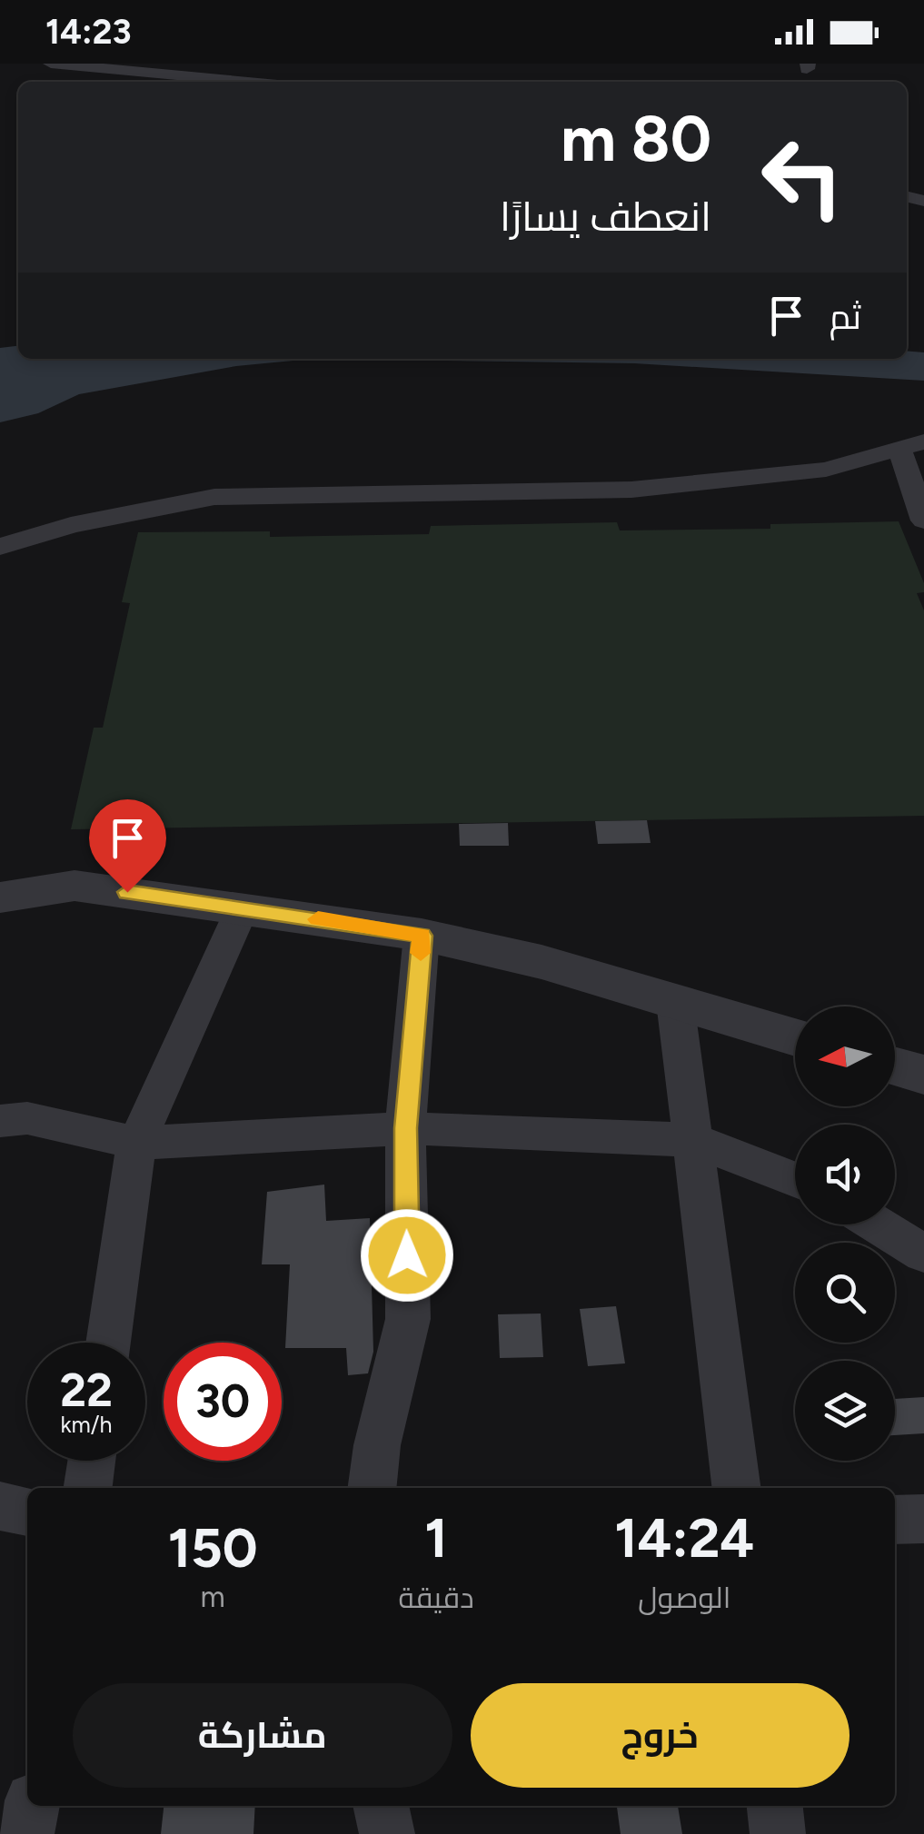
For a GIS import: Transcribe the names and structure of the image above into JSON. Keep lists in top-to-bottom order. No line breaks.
{"north":"left","page":{"status":"14:23","turn":["80 m","انعطف يسارًا"],"then":"ثم","speed":"22 km/h","limit":"30","eta":["14:24","الوصول","1","دقيقة","150","m"],"buttons":["خروج","مشاركة"]}}
